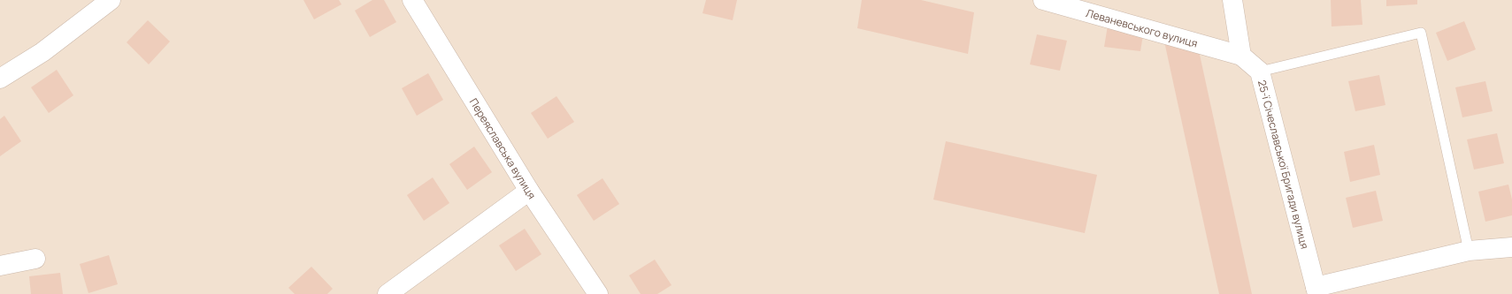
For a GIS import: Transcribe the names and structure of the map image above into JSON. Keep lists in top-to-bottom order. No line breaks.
{"streets":{"street":["Леваневського вулиця","Переяславська вулиця","25-ї Січеславської Бригади вулиця"]},"crossings":[["Леваневського вулиця","25-ї Січеславської Бригади вулиця"]]}
